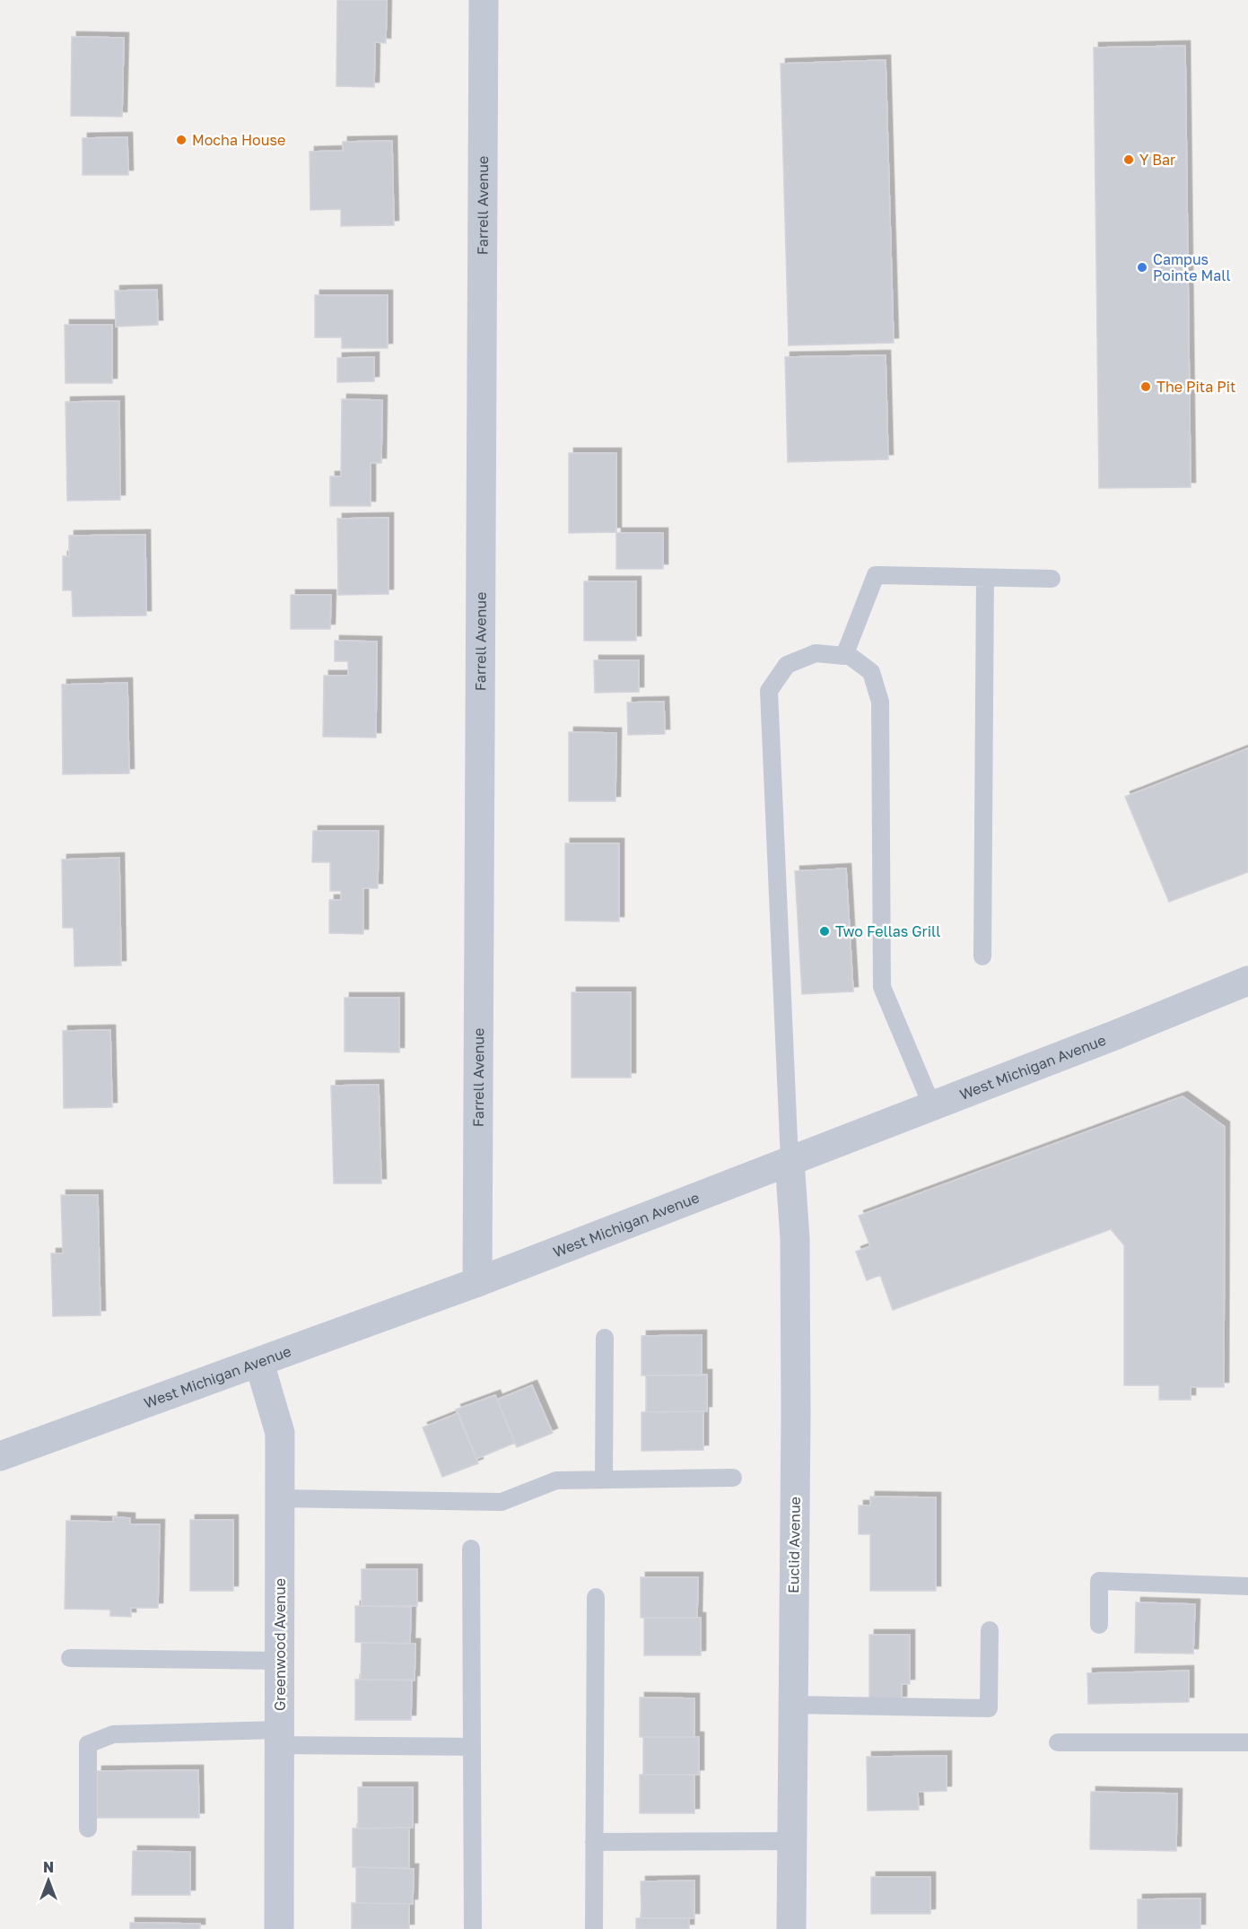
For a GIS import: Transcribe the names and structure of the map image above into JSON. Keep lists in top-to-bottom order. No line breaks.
{"streets":{"street":["Farrell Avenue","West Michigan Avenue","Euclid Avenue","Greenwood Avenue"]},"crossings":[["Farrell Avenue","West Michigan Avenue"],["West Michigan Avenue","Euclid Avenue"],["West Michigan Avenue","Greenwood Avenue"]],"places":["Mocha House","Y Bar","Campus Pointe Mall","The Pita Pit","Two Fellas Grill"],"north":"top"}
